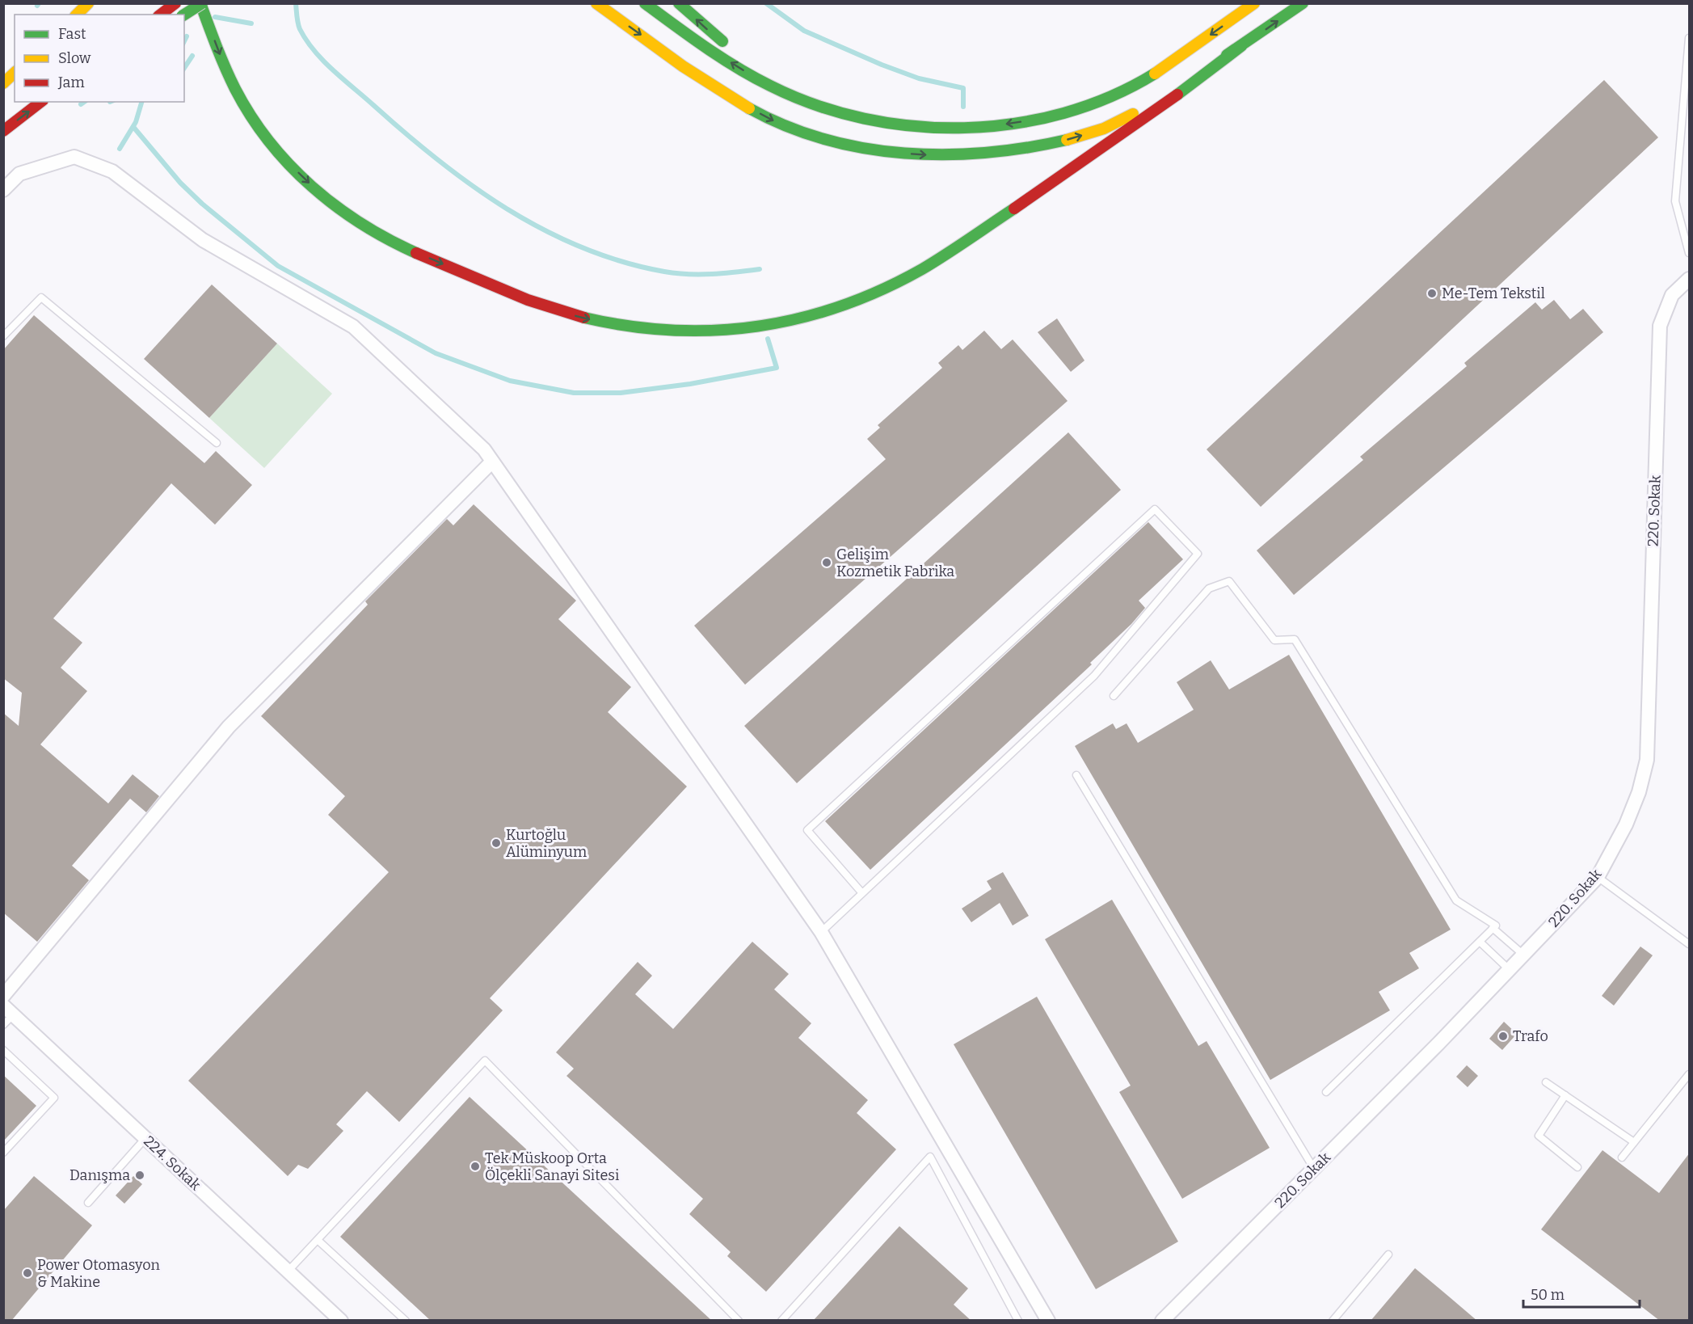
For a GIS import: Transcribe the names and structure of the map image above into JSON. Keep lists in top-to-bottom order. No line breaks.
{"streets":{"street":["220. Sokak","224. Sokak"]},"places":["Me-Tem Tekstil","Gelişim Kozmetik Fabrika","Kurtoğlu Alüminyum","Trafo","Tek Müskoop Orta Ölçekli Sanayi Sitesi","Danışma","Power Otomasyon & Makine"],"legend":["Fast","Slow","Jam"],"scale_bar":"50 m"}
